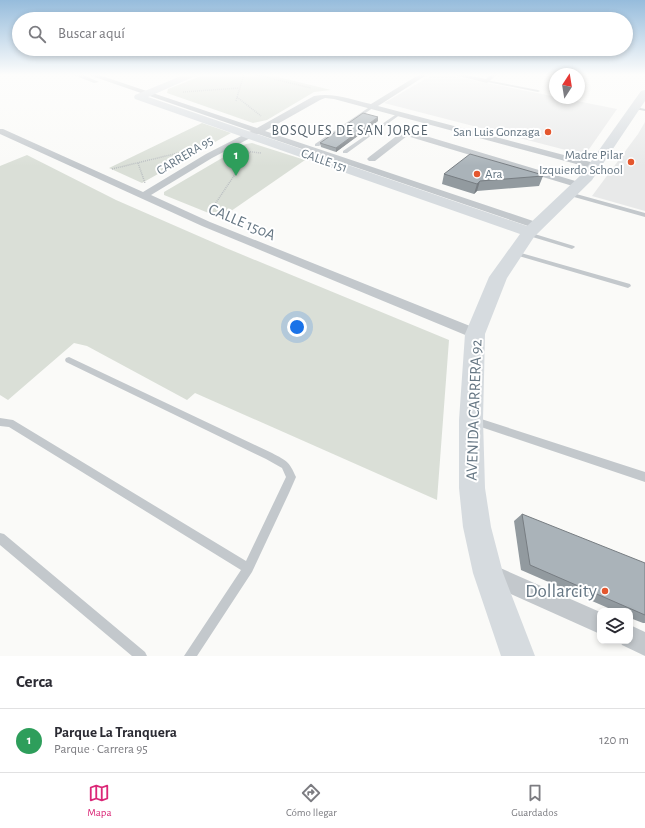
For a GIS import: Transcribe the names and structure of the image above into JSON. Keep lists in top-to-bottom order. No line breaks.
{"streets":{"main road":["CALLE 151","AVENIDA CARRERA 92"],"street":["CARRERA 95","CALLE 150A"]},"crossings":[["CARRERA 95","CALLE 151"],["CARRERA 95","CALLE 150A"],["CALLE 151","AVENIDA CARRERA 92"],["CALLE 150A","AVENIDA CARRERA 92"]],"districts":["BOSQUES DE SAN JORGE"],"places":["San Luis Gonzaga","Madre Pilar Izquierdo School","Ara","Dollarcity"],"north":"top","page":{"search":"Buscar aquí","pins":"1","heading":"Cerca","list":[{"mark":"1","name":"Parque La Tranquera","note":"Parque · Carrera 95","value":"120 m"}],"nav":["Mapa","Cómo llegar","Guardados"]}}
